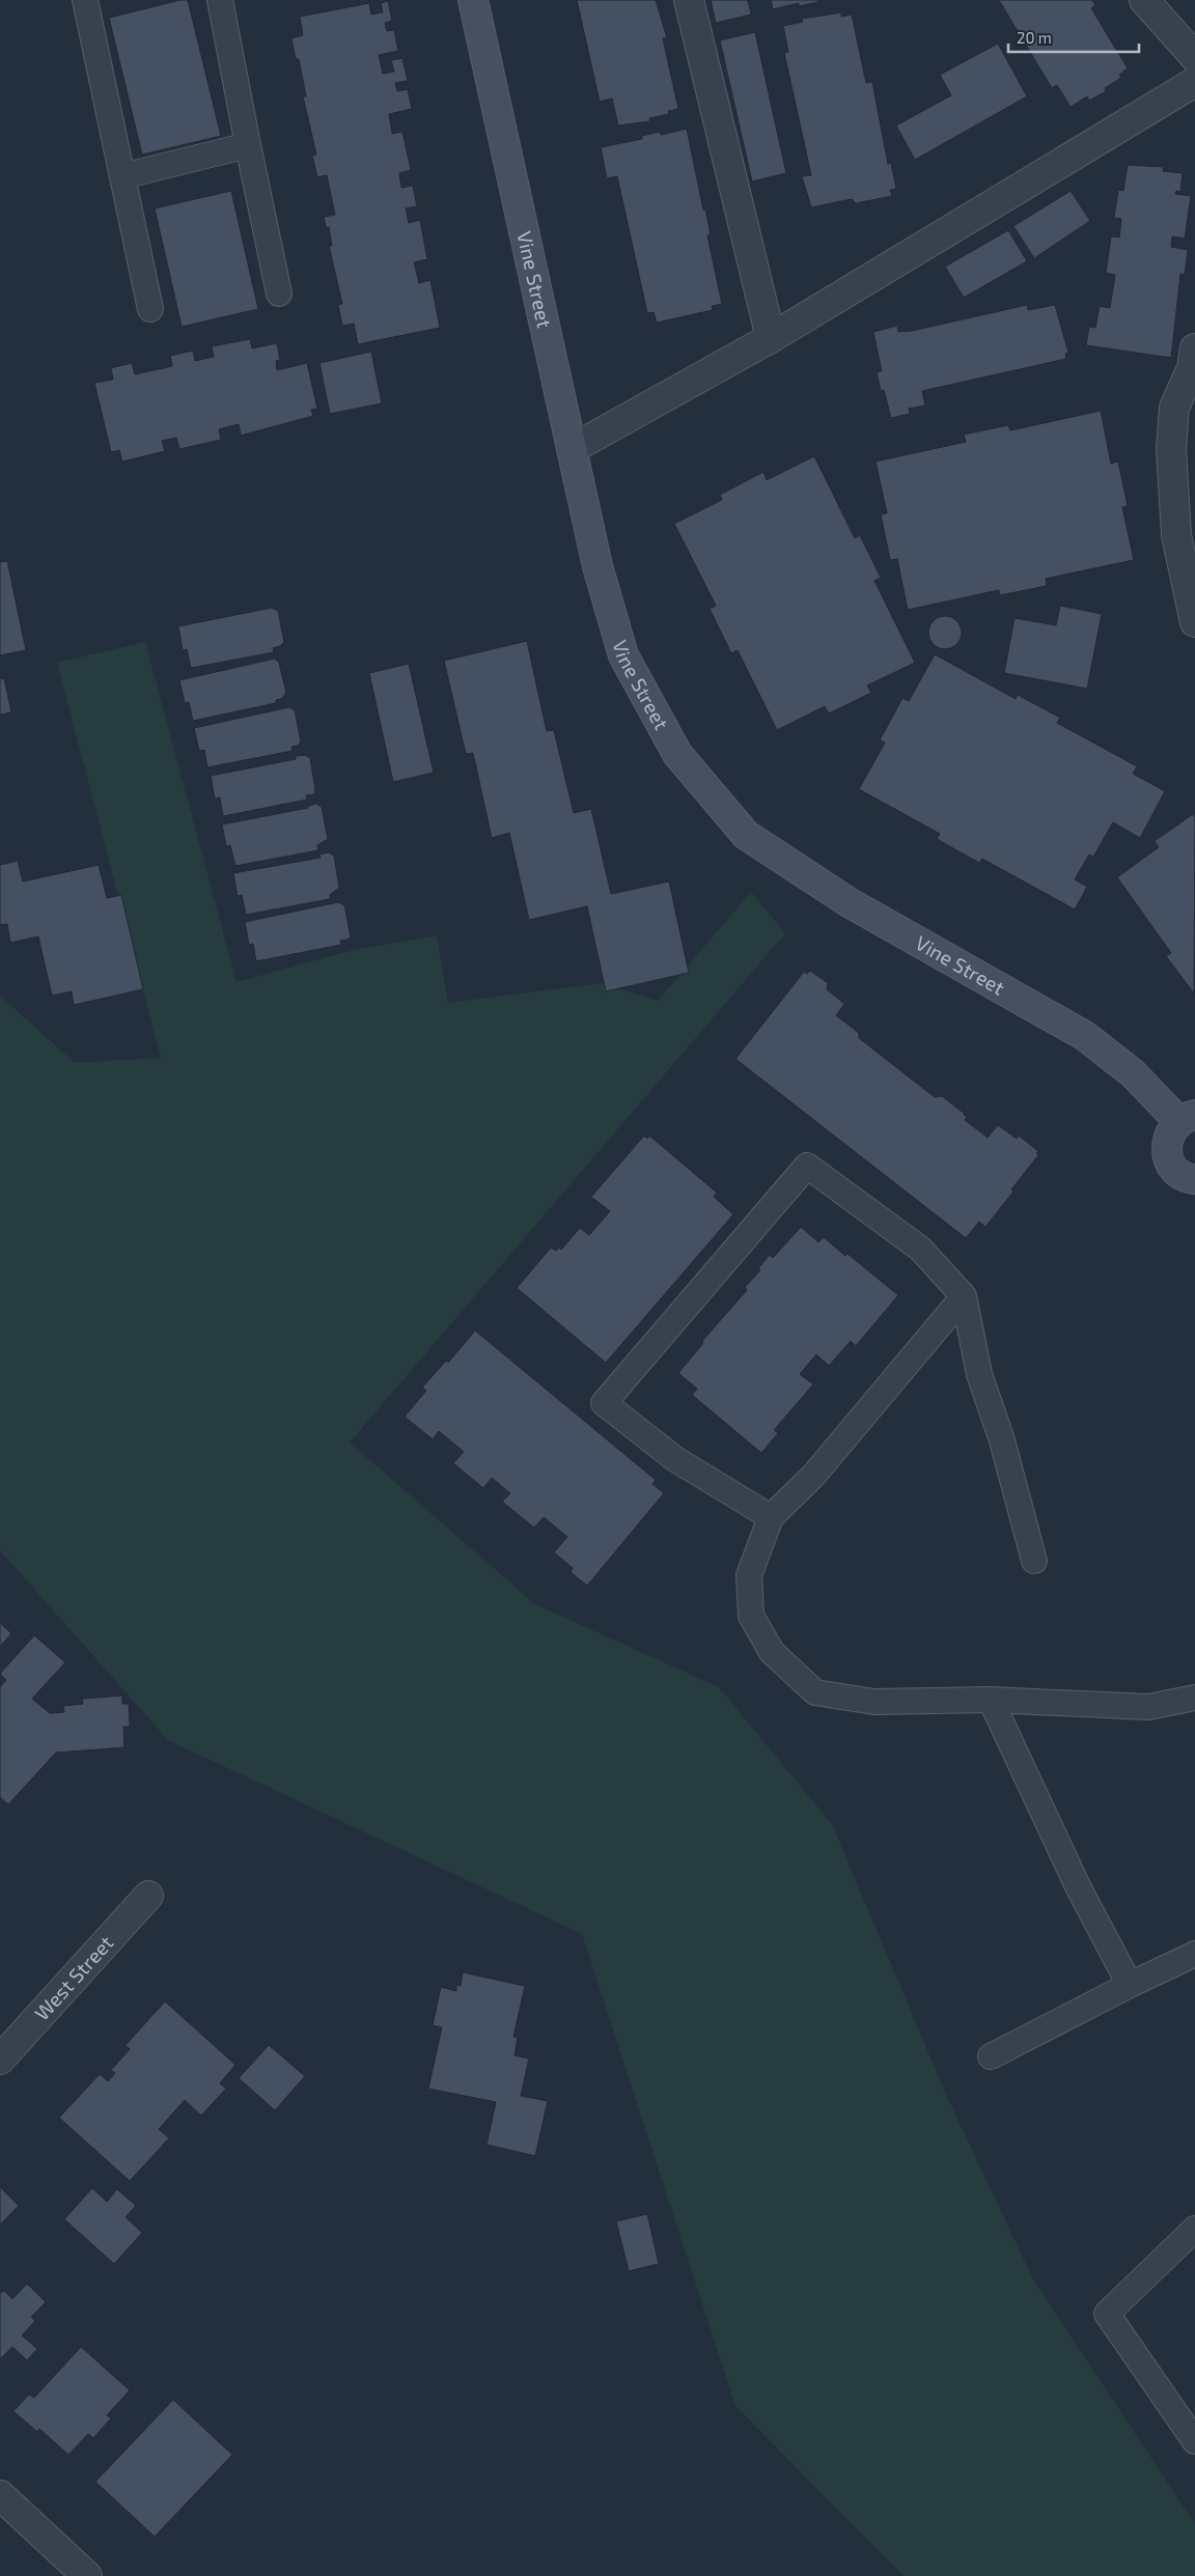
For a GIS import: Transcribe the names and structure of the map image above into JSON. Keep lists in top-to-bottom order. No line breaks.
{"streets":{"street":["Vine Street","West Street"]},"scale_bar":"20 m"}
